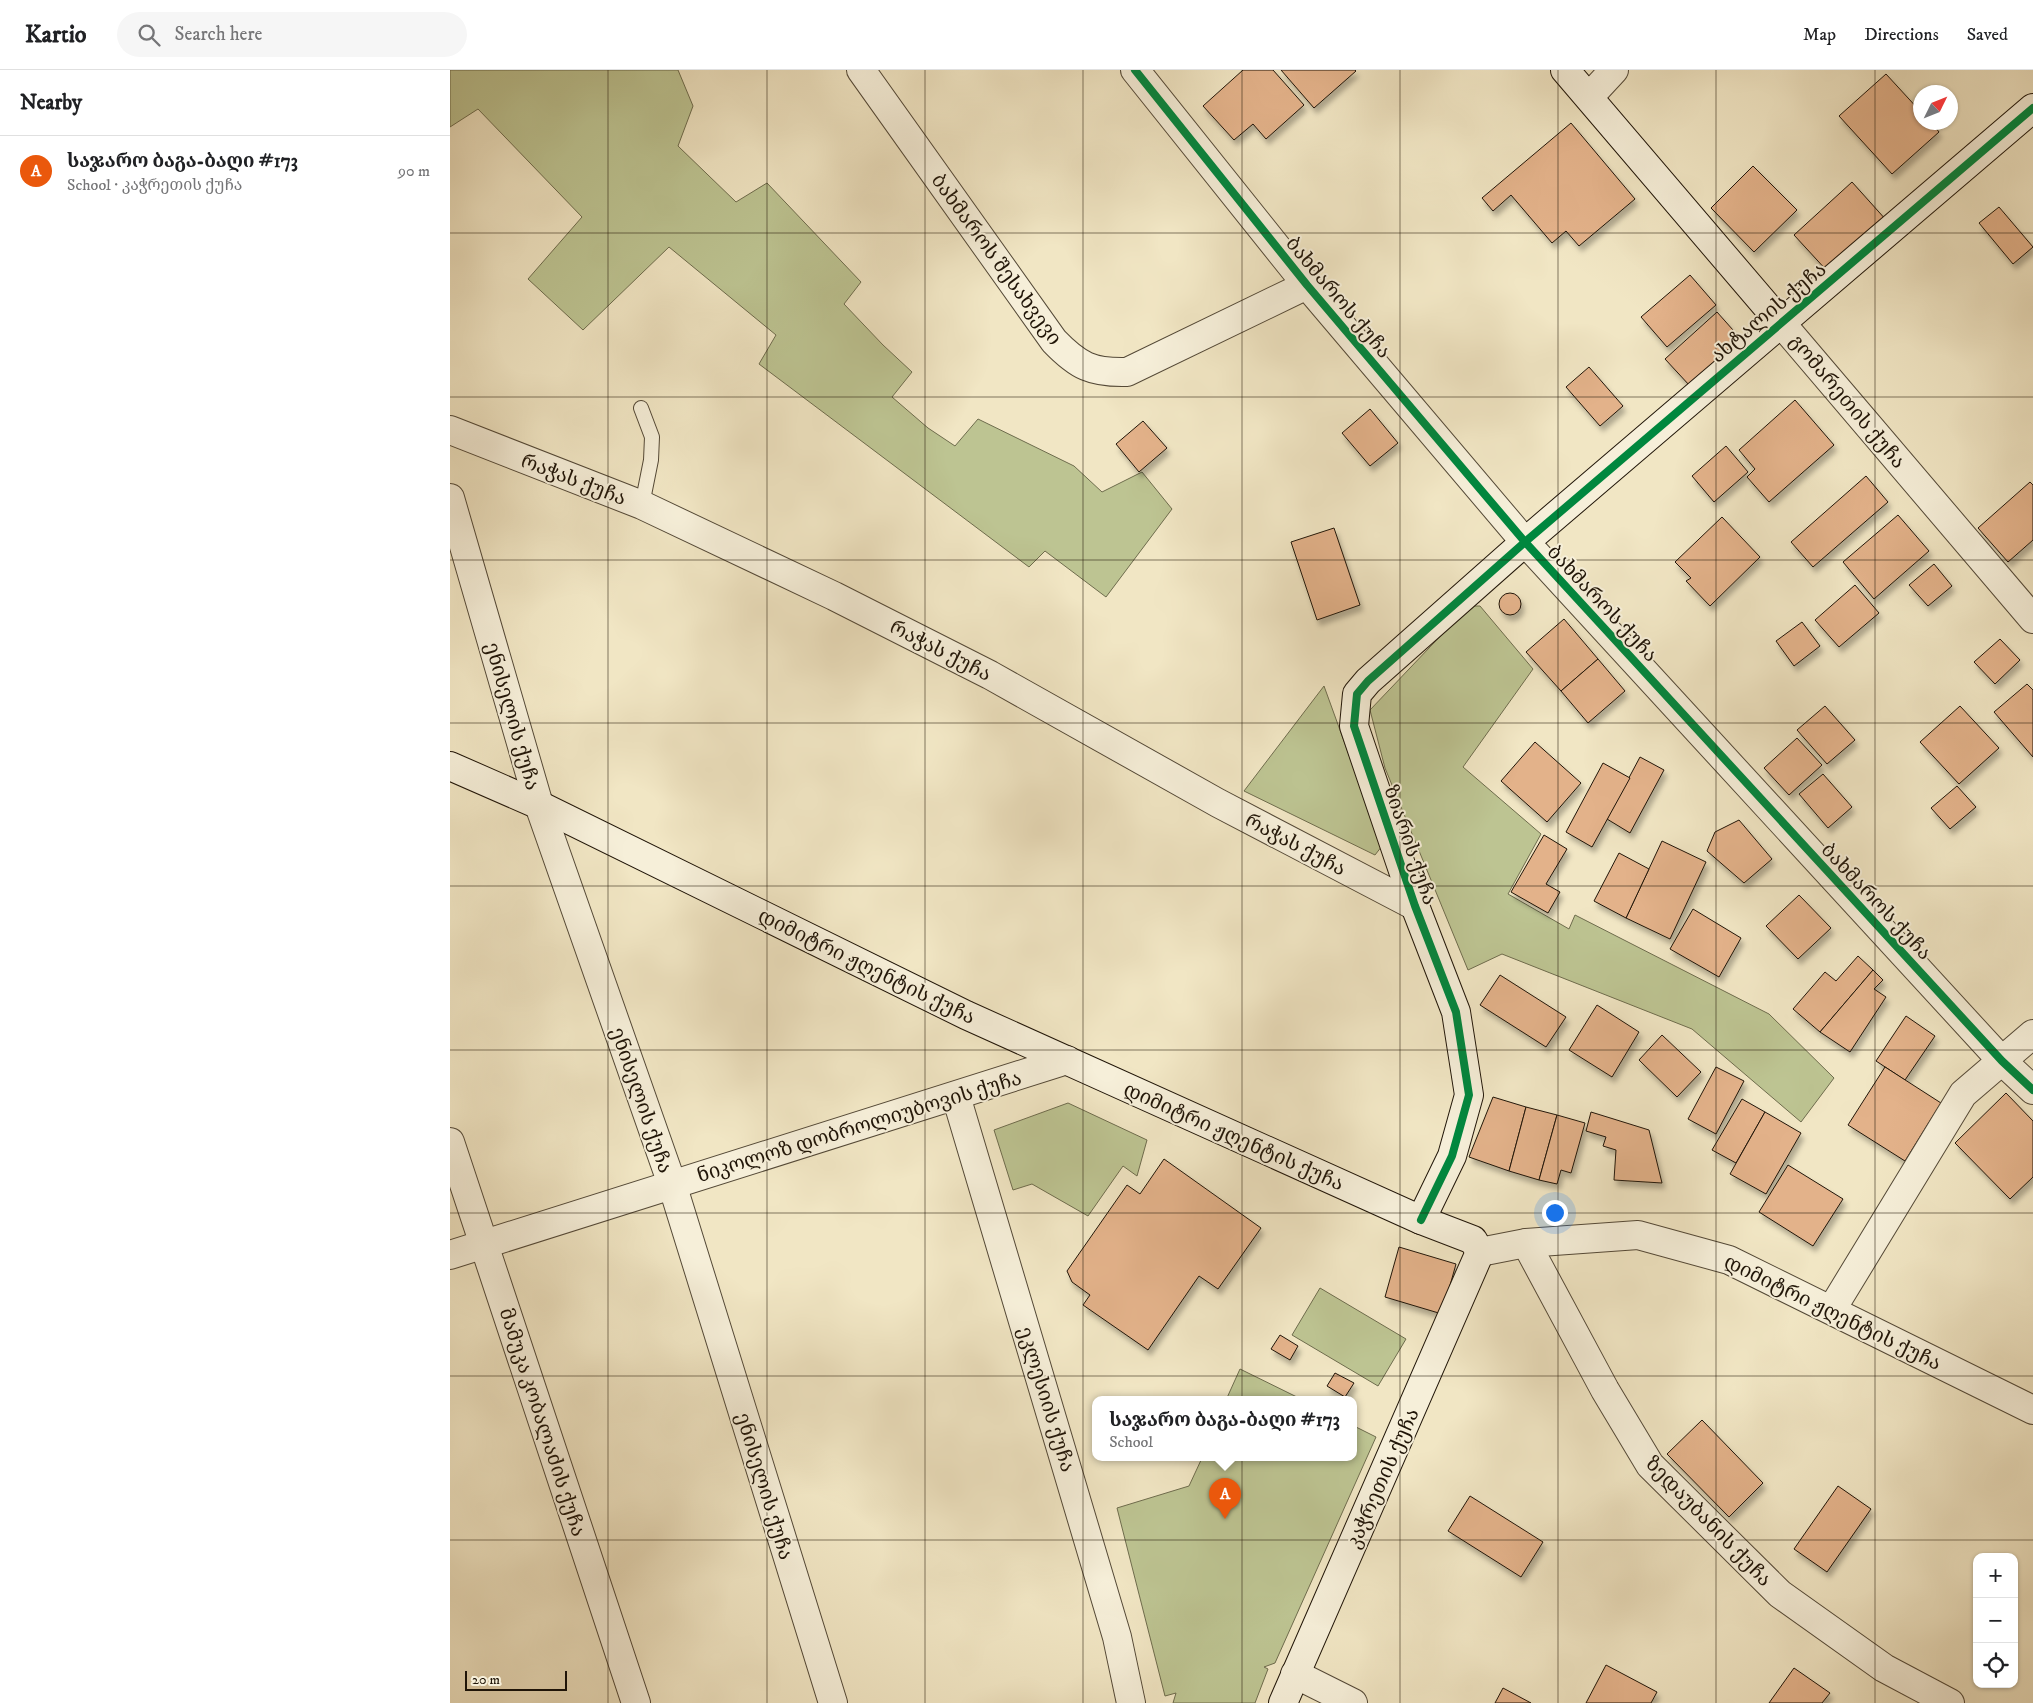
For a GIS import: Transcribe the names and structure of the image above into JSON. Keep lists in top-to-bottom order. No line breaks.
{"streets":{"street":["ბახმაროს შესახვევი","ბახმაროს ქუჩა","ახტალის ქუჩა","გომარეთის ქუჩა","რაჭას ქუჩა","ენისელის ქუჩა","ზიარის ქუჩა","დიმიტრი ჟღენტის ქუჩა","ნიკოლოზ დობროლიუბოვის ქუჩა","ეკლესიის ქუჩა","მამუკა კობალაძის ქუჩა","კაჭრეთის ქუჩა","ზედაუბანის ქუჩა"]},"crossings":[["ბახმაროს შესახვევი","ბახმაროს ქუჩა"],["ბახმაროს ქუჩა","ახტალის ქუჩა"],["ბახმაროს ქუჩა","ზიარის ქუჩა"],["ახტალის ქუჩა","გომარეთის ქუჩა"],["ახტალის ქუჩა","ზიარის ქუჩა"],["რაჭას ქუჩა","ზიარის ქუჩა"],["ენისელის ქუჩა","დიმიტრი ჟღენტის ქუჩა"],["ენისელის ქუჩა","ნიკოლოზ დობროლიუბოვის ქუჩა"],["ზიარის ქუჩა","დიმიტრი ჟღენტის ქუჩა"],["დიმიტრი ჟღენტის ქუჩა","ნიკოლოზ დობროლიუბოვის ქუჩა"],["დიმიტრი ჟღენტის ქუჩა","კაჭრეთის ქუჩა"],["დიმიტრი ჟღენტის ქუჩა","ზედაუბანის ქუჩა"],["ნიკოლოზ დობროლიუბოვის ქუჩა","ეკლესიის ქუჩა"],["ნიკოლოზ დობროლიუბოვის ქუჩა","მამუკა კობალაძის ქუჩა"]],"scale_bar":"20 m","north":"top right","page":{"header":"Kartio","search":"Search here","nav":["Map","Directions","Saved"],"heading":"Nearby","list":[{"mark":"A","name":"საჯარო ბაგა-ბაღი #173","note":"School · კაჭრეთის ქუჩა","value":"90 m"}],"popup":["საჯარო ბაგა-ბაღი #173","School"],"pins":"A","map_buttons":["+","−"],"scale":"20 m"}}
